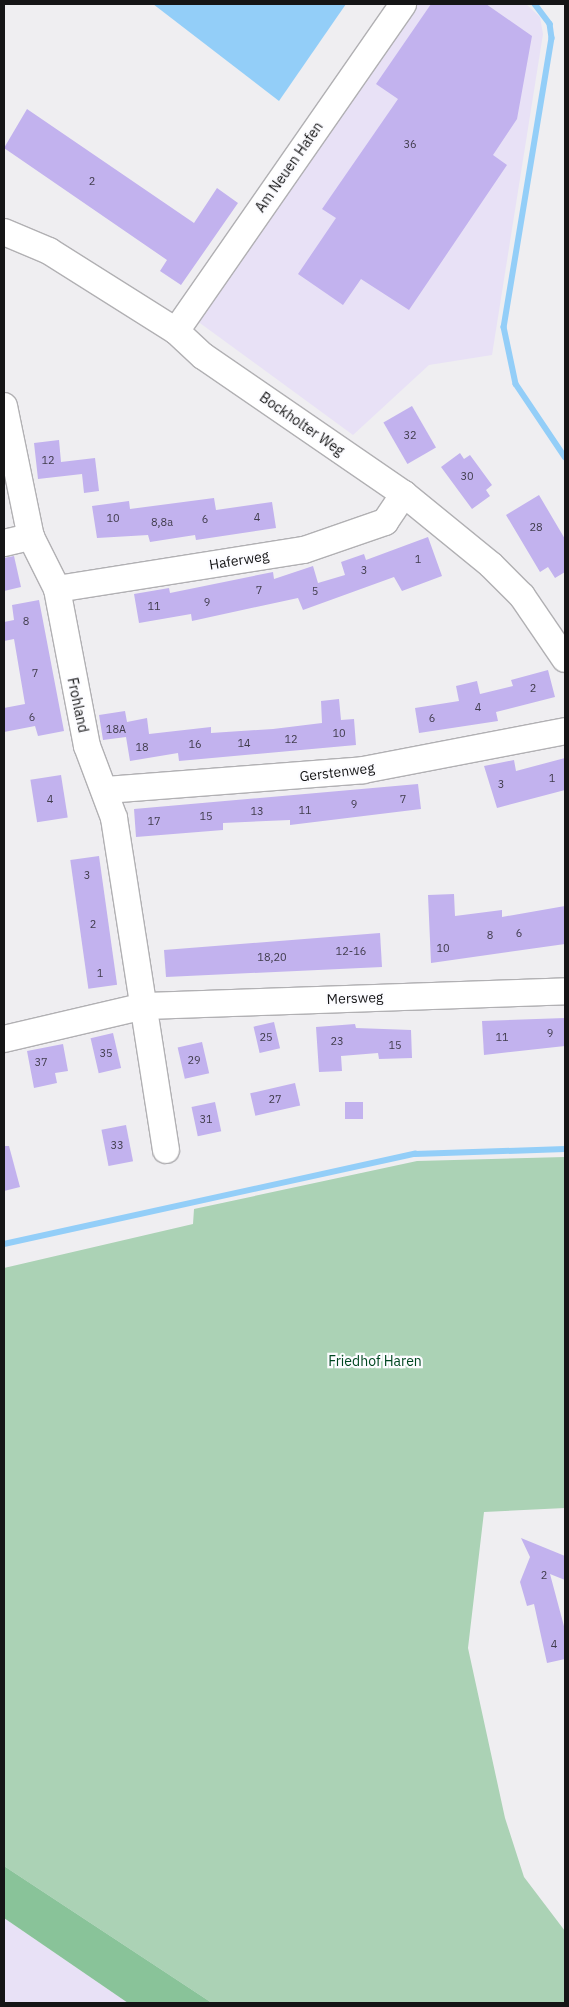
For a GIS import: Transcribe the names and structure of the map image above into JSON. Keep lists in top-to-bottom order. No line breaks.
{"streets":{"street":["Am Neuen Hafen","Bockholter Weg","Haferweg","Frohland","Gerstenweg","Mersweg"]},"crossings":[["Am Neuen Hafen","Bockholter Weg"],["Bockholter Weg","Haferweg"],["Haferweg","Frohland"],["Frohland","Gerstenweg"],["Frohland","Mersweg"]],"parks":["Friedhof Haren"],"house_numbers":["36","2","32","12","30","4","10","6","8,8a","28","1","3","7","5","9","11","8","7","2","4","6","6","18A","10","12","14","16","18","1","3","4","7","9","11","13","15","17","3","2","6","8","10","12-16","18,20","1","9","25","11","23","15","35","29","37","27","31","33","2","4"]}
